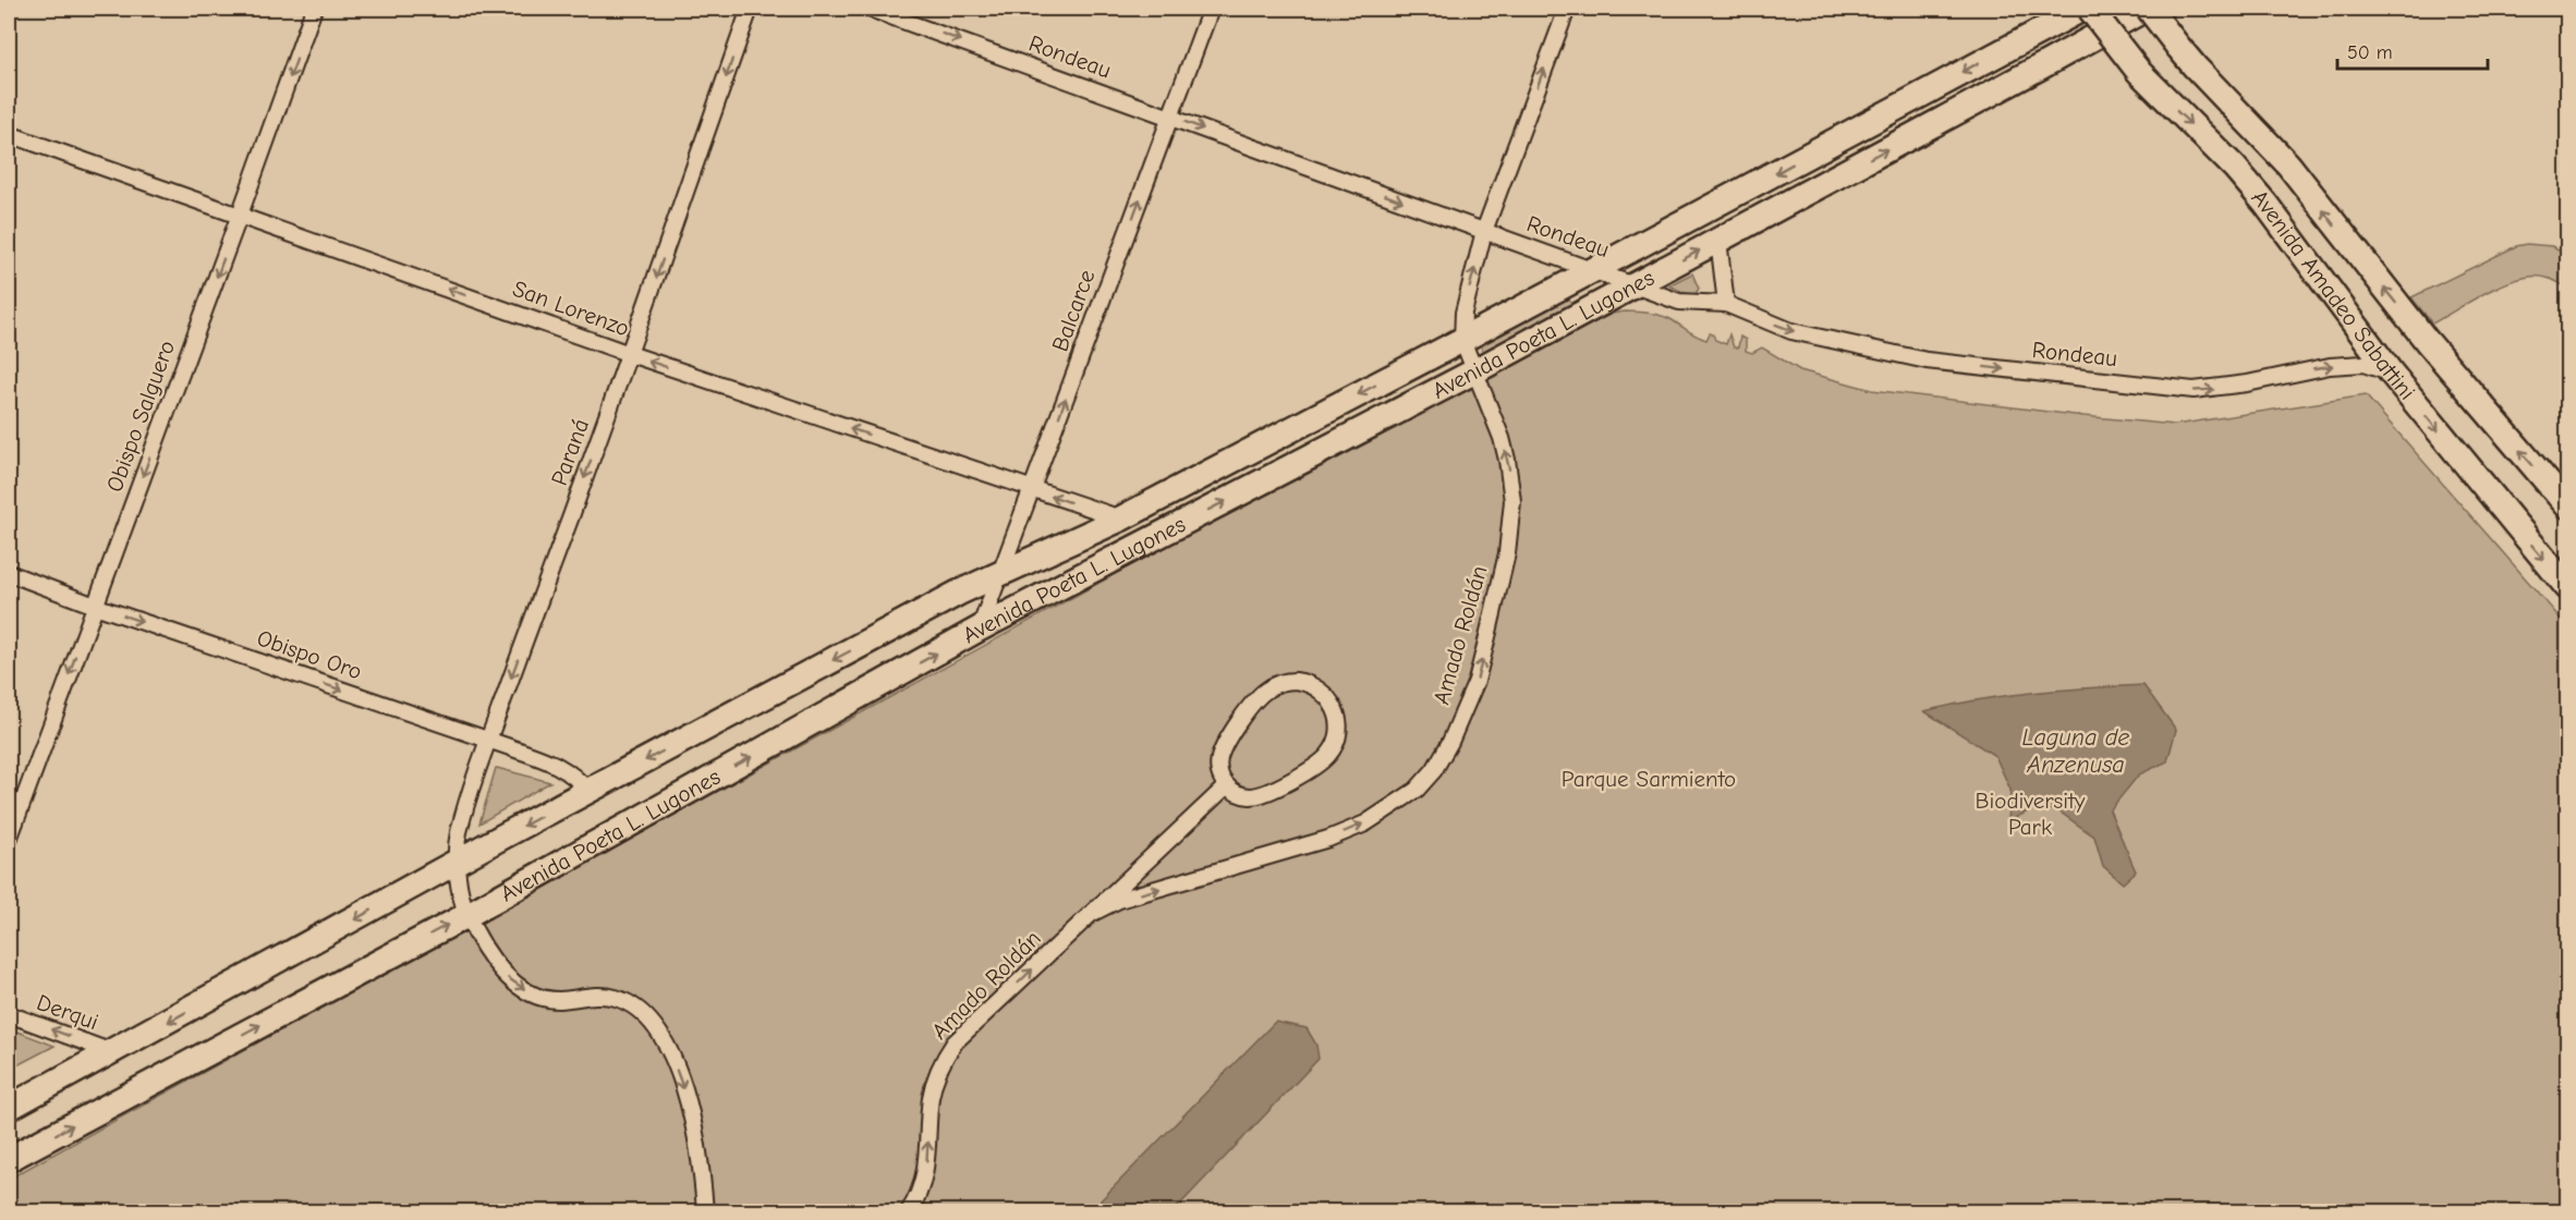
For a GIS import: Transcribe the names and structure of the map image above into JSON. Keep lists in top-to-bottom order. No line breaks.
{"streets":{"main road":["Avenida Amadeo Sabattini","Avenida Poeta L. Lugones"],"street":["Rondeau","San Lorenzo","Balcarce","Obispo Salguero","Paraná","Amado Roldán","Obispo Oro","Derqui"]},"crossings":[["Rondeau","Avenida Amadeo Sabattini"],["Rondeau","Balcarce"],["Rondeau","Avenida Poeta L. Lugones"],["Avenida Amadeo Sabattini","Avenida Poeta L. Lugones"],["San Lorenzo","Balcarce"],["San Lorenzo","Avenida Poeta L. Lugones"],["San Lorenzo","Obispo Salguero"],["San Lorenzo","Paraná"],["Balcarce","Avenida Poeta L. Lugones"],["Avenida Poeta L. Lugones","Paraná"],["Avenida Poeta L. Lugones","Amado Roldán"],["Avenida Poeta L. Lugones","Obispo Oro"],["Avenida Poeta L. Lugones","Derqui"],["Obispo Salguero","Obispo Oro"],["Paraná","Obispo Oro"]],"one_way":["Rondeau","San Lorenzo","Balcarce","Obispo Salguero","Paraná","Amado Roldán","Obispo Oro","Derqui"],"water":["Laguna de Anzenusa"],"parks":["Parque Sarmiento","Biodiversity Park"],"scale_bar":"50 m"}
